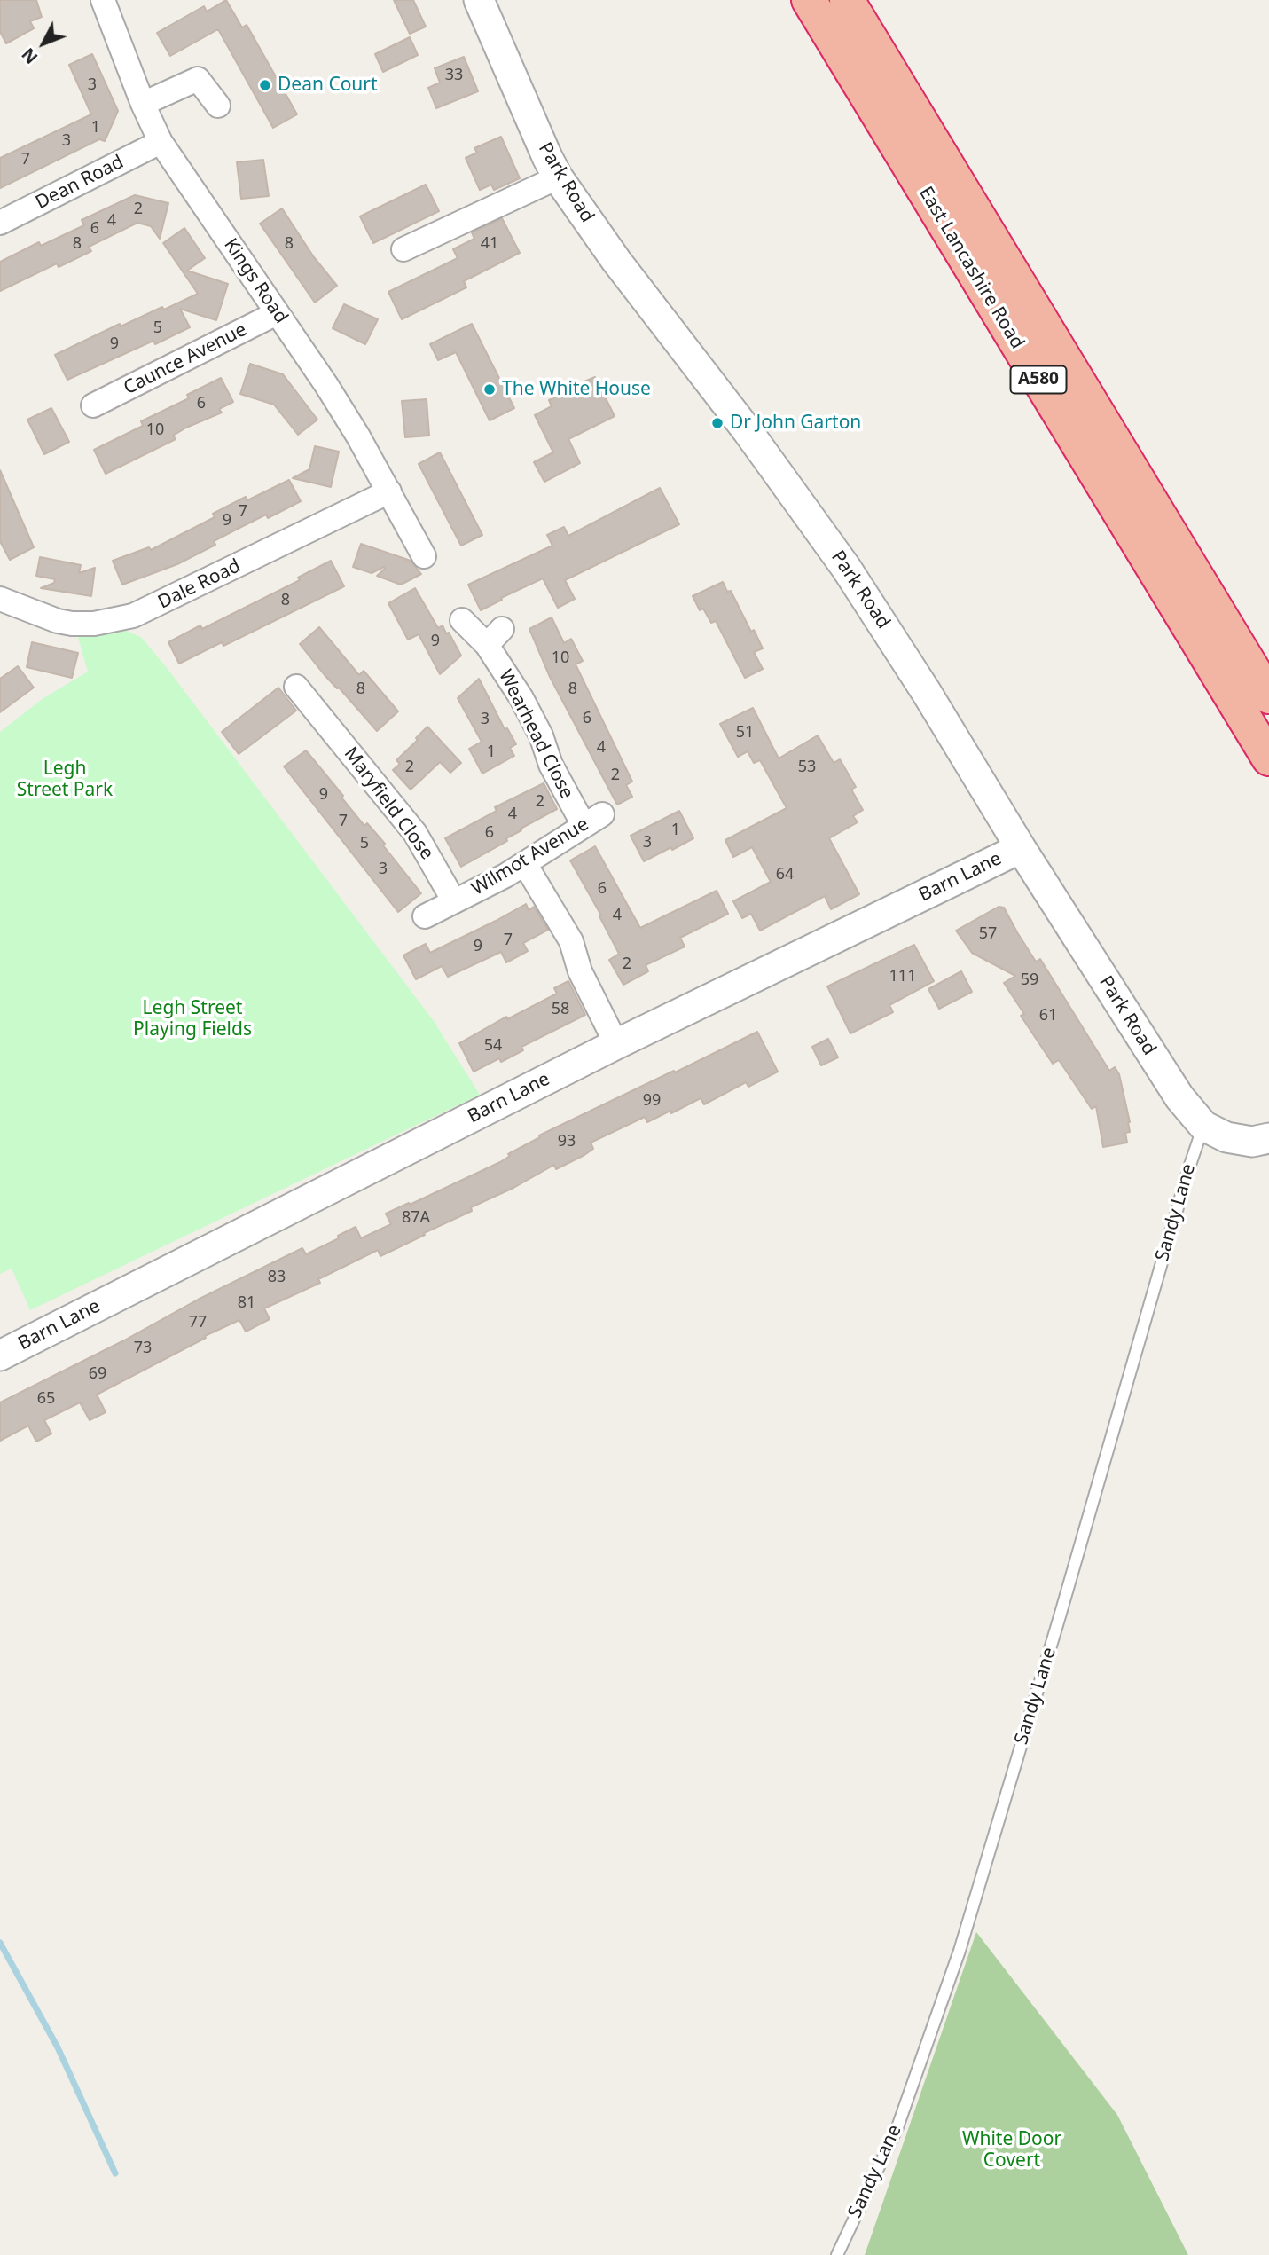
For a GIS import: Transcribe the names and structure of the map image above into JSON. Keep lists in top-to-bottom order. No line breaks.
{"streets":{"highway":["East Lancashire Road","A580"],"street":["Dean Road","Park Road","Kings Road","Caunce Avenue","Dale Road","Wearhead Close","Maryfield Close","Wilmot Avenue","Barn Lane"],"lane":["Sandy Lane"]},"crossings":[["Dean Road","Kings Road"],["Park Road","Barn Lane"],["Park Road","Sandy Lane"],["Kings Road","Caunce Avenue"],["Kings Road","Dale Road"],["Wearhead Close","Wilmot Avenue"],["Maryfield Close","Wilmot Avenue"]],"parks":["Legh Street Park","Legh Street Playing Fields","White Door Covert"],"places":["Dean Court","The White House","Dr John Garton"],"house_numbers":["33","3","1","3","7","2","4","6","8","8","41","5","9","6","10","7","9","8","9","10","8","8","6","3","51","4","1","2","53","2","9","2","4","7","1","6","3","5","3","64","6","4","57","7","9","2","111","59","58","61","54","99","93","87A","83","81","77","73","69","65"],"north":"bottom left"}
